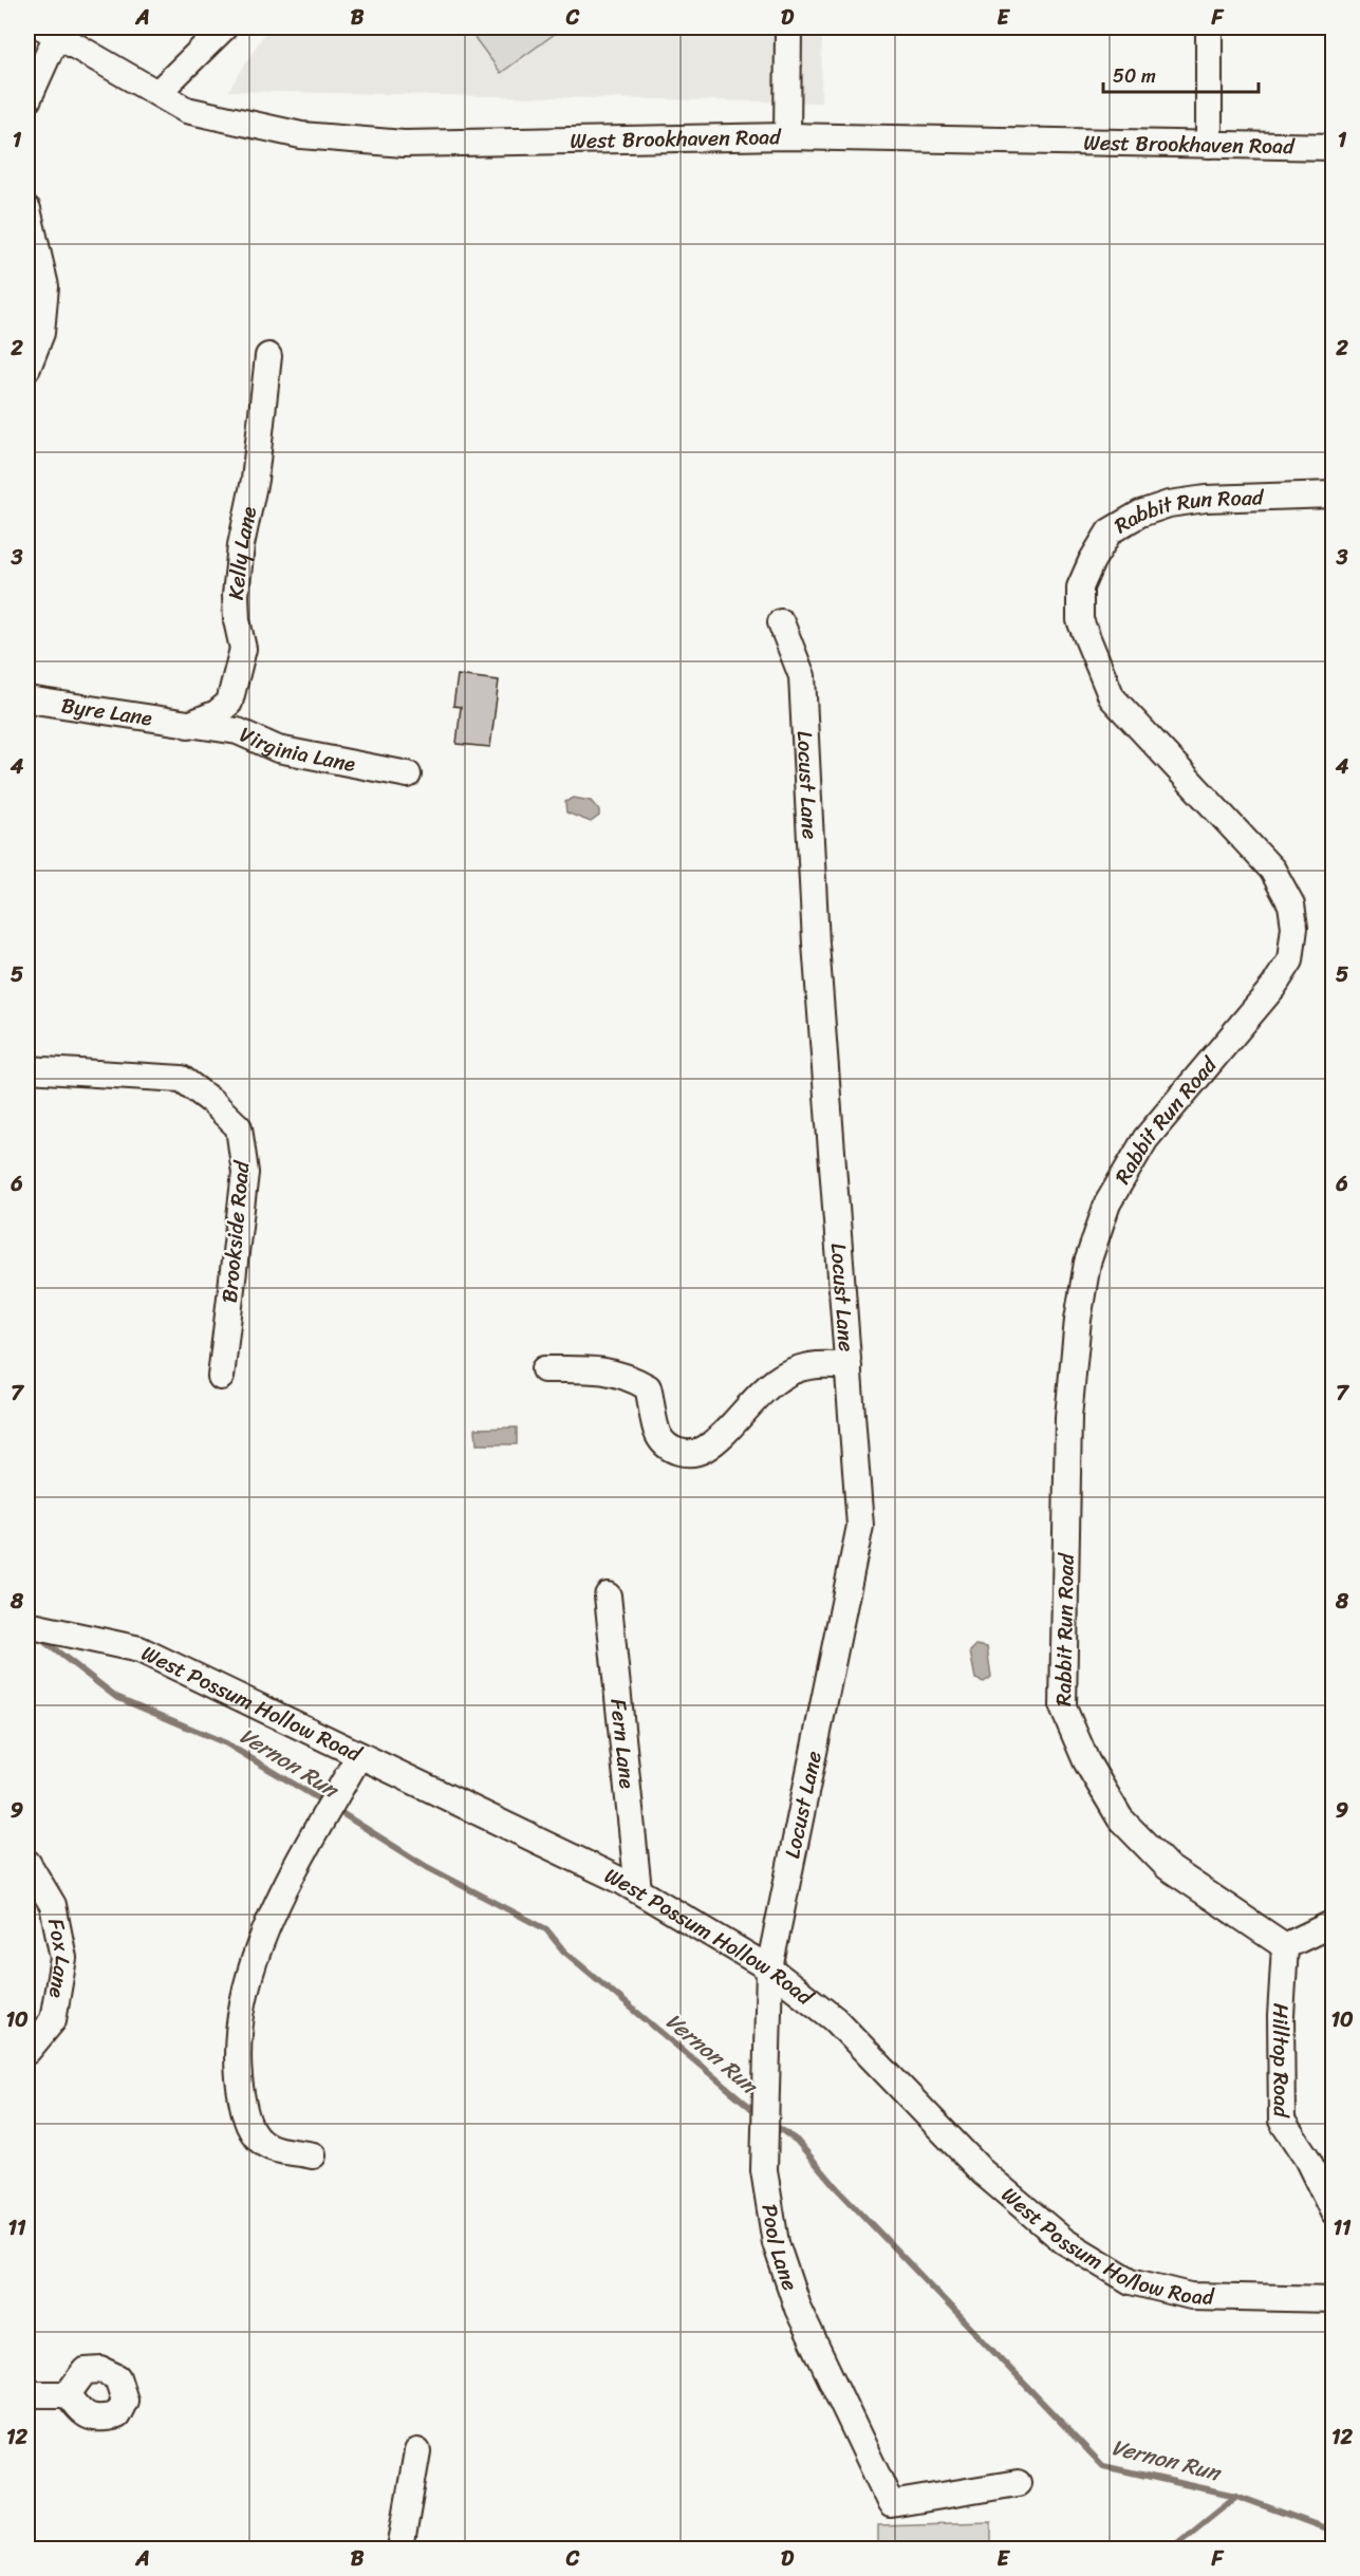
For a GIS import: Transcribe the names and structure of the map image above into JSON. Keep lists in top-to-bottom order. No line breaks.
{"streets":{"street":["West Brookhaven Road","Rabbit Run Road","Kelly Lane","Byre Lane","Virginia Lane","Locust Lane","Brookside Road","West Possum Hollow Road","Fern Lane","Fox Lane","Hilltop Road","Pool Lane"]},"crossings":[["Rabbit Run Road","Hilltop Road"],["Kelly Lane","Byre Lane"],["Kelly Lane","Virginia Lane"],["Byre Lane","Virginia Lane"],["Locust Lane","West Possum Hollow Road"],["Locust Lane","Pool Lane"],["West Possum Hollow Road","Fern Lane"],["West Possum Hollow Road","Pool Lane"]],"water":["Vernon Run"],"scale_bar":"50 m","grid":{"columns":["A","B","C","D","E","F"],"rows":["1","2","3","4","5","6","7","8","9","10","11","12"]}}
